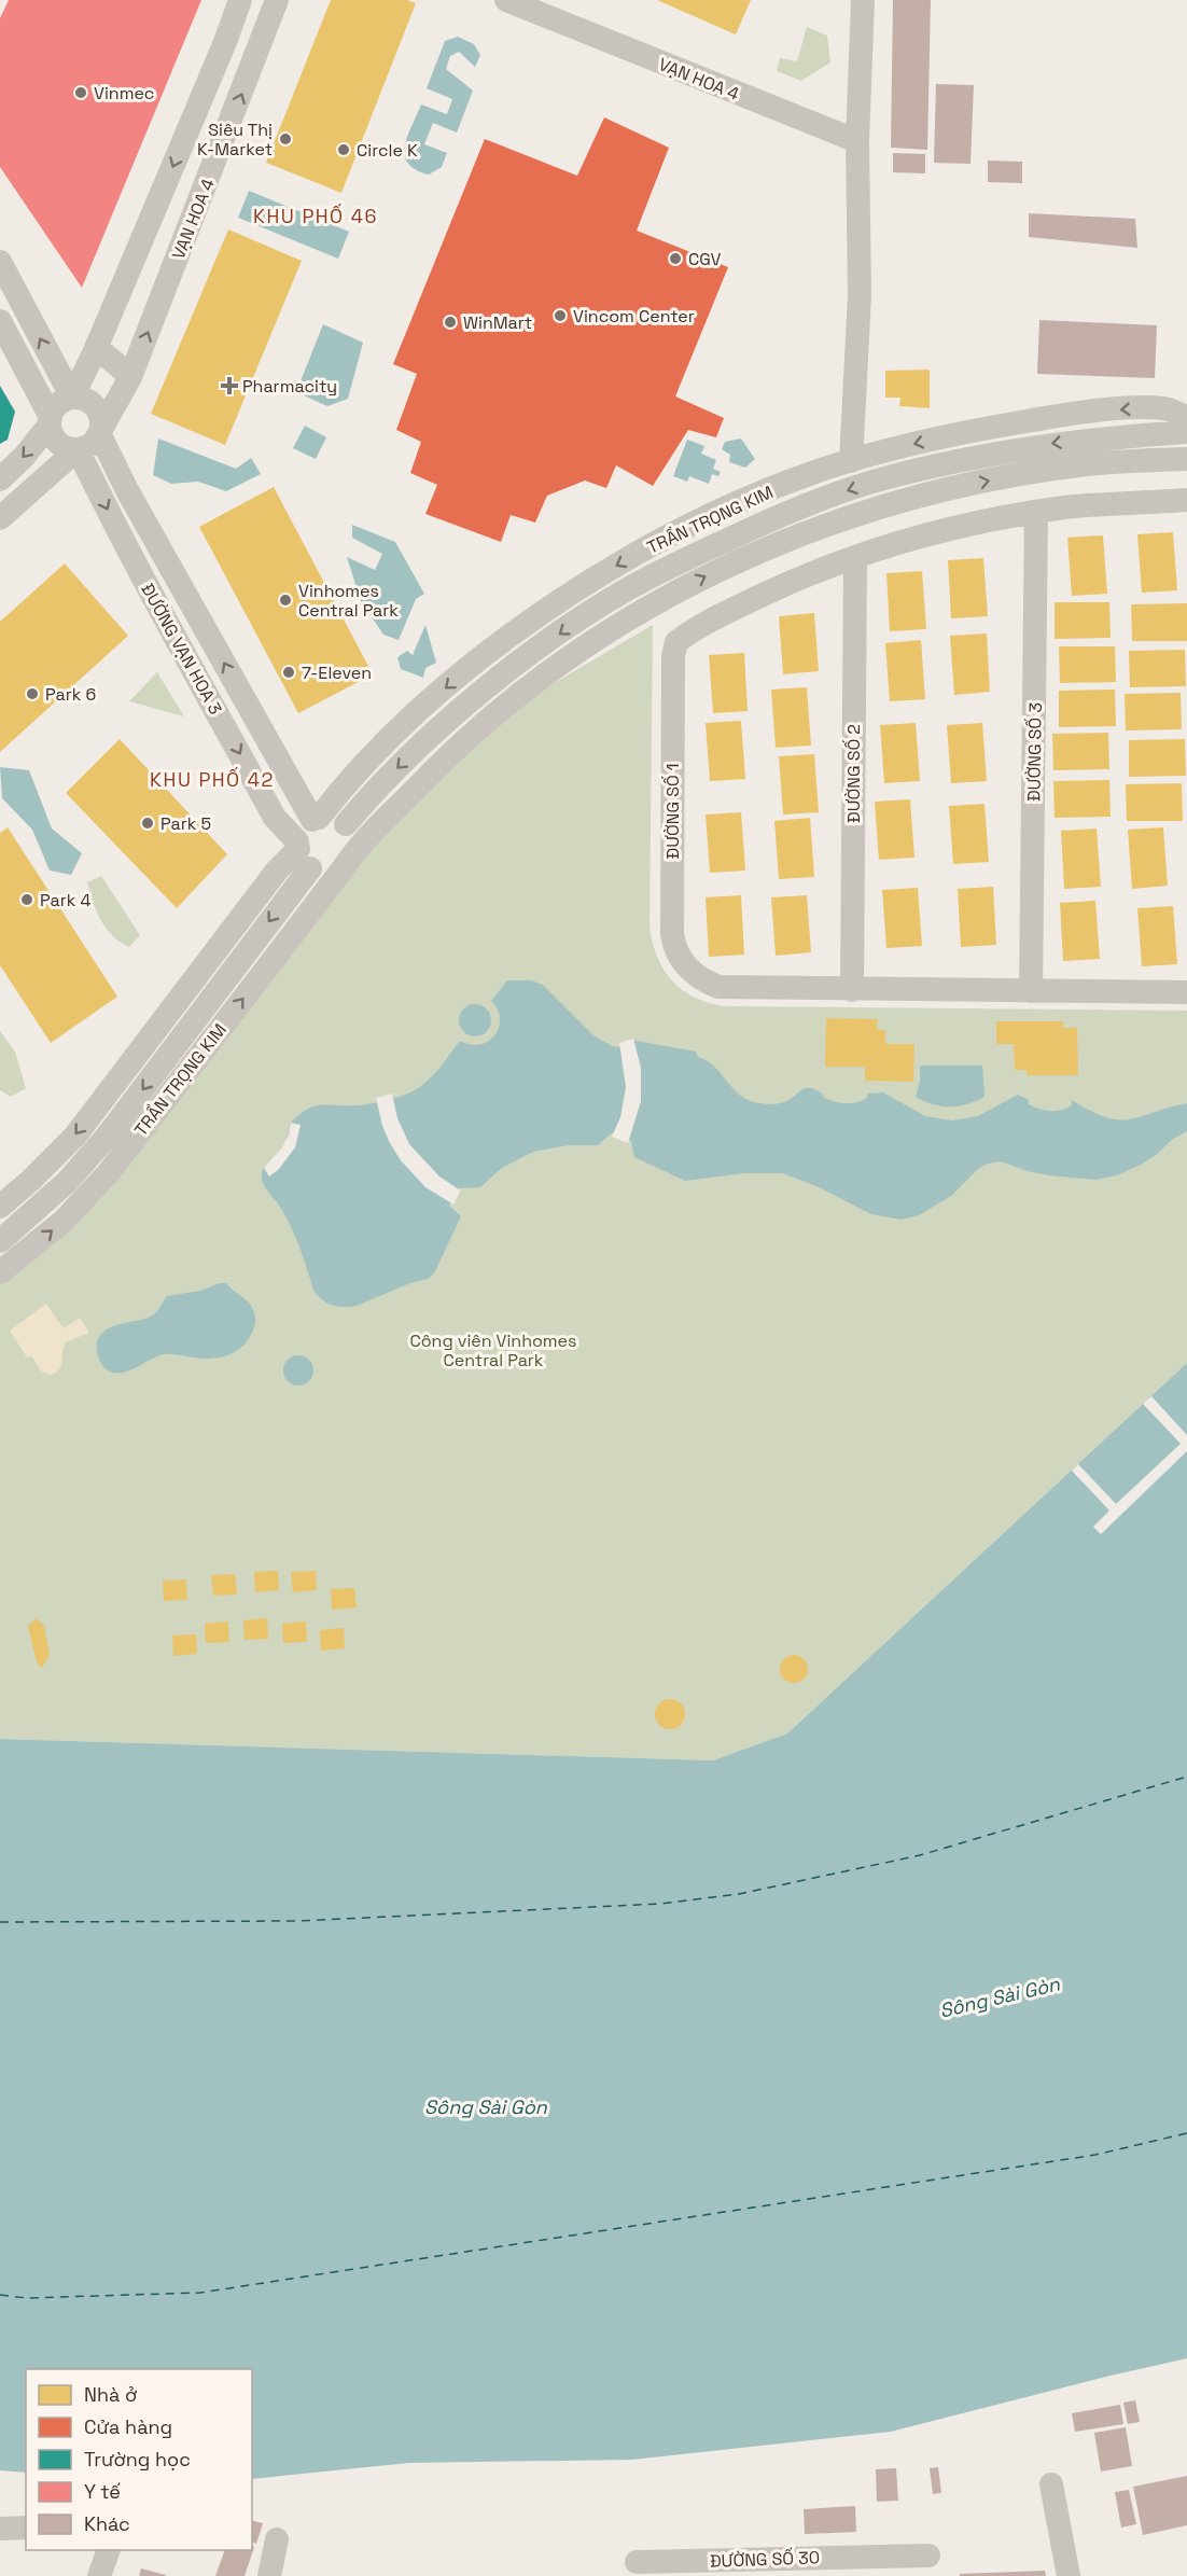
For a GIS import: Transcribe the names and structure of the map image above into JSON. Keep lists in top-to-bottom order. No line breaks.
{"streets":{"street":["VẠN HOA 4","TRẦN TRỌNG KIM","ĐƯỜNG VẠN HOA 3","ĐƯỜNG SỐ 3","ĐƯỜNG SỐ 2","ĐƯỜNG SỐ 1","ĐƯỜNG SỐ 30"]},"crossings":[["VẠN HOA 4","ĐƯỜNG VẠN HOA 3"],["TRẦN TRỌNG KIM","ĐƯỜNG VẠN HOA 3"],["ĐƯỜNG SỐ 2","ĐƯỜNG SỐ 1"]],"districts":["KHU PHỐ 46","KHU PHỐ 42"],"water":["Sông Sài Gòn"],"parks":["Công viên Vinhomes Central Park"],"places":{"other":["Vinmec","Siêu Thị K-Market","Circle K","CGV","Vincom Center","WinMart","Vinhomes Central Park","7-Eleven","Park 6","Park 5","Park 4"],"health":["Pharmacity"]},"legend":["Nhà ở","Cửa hàng","Trường học","Y tế","Khác"]}
